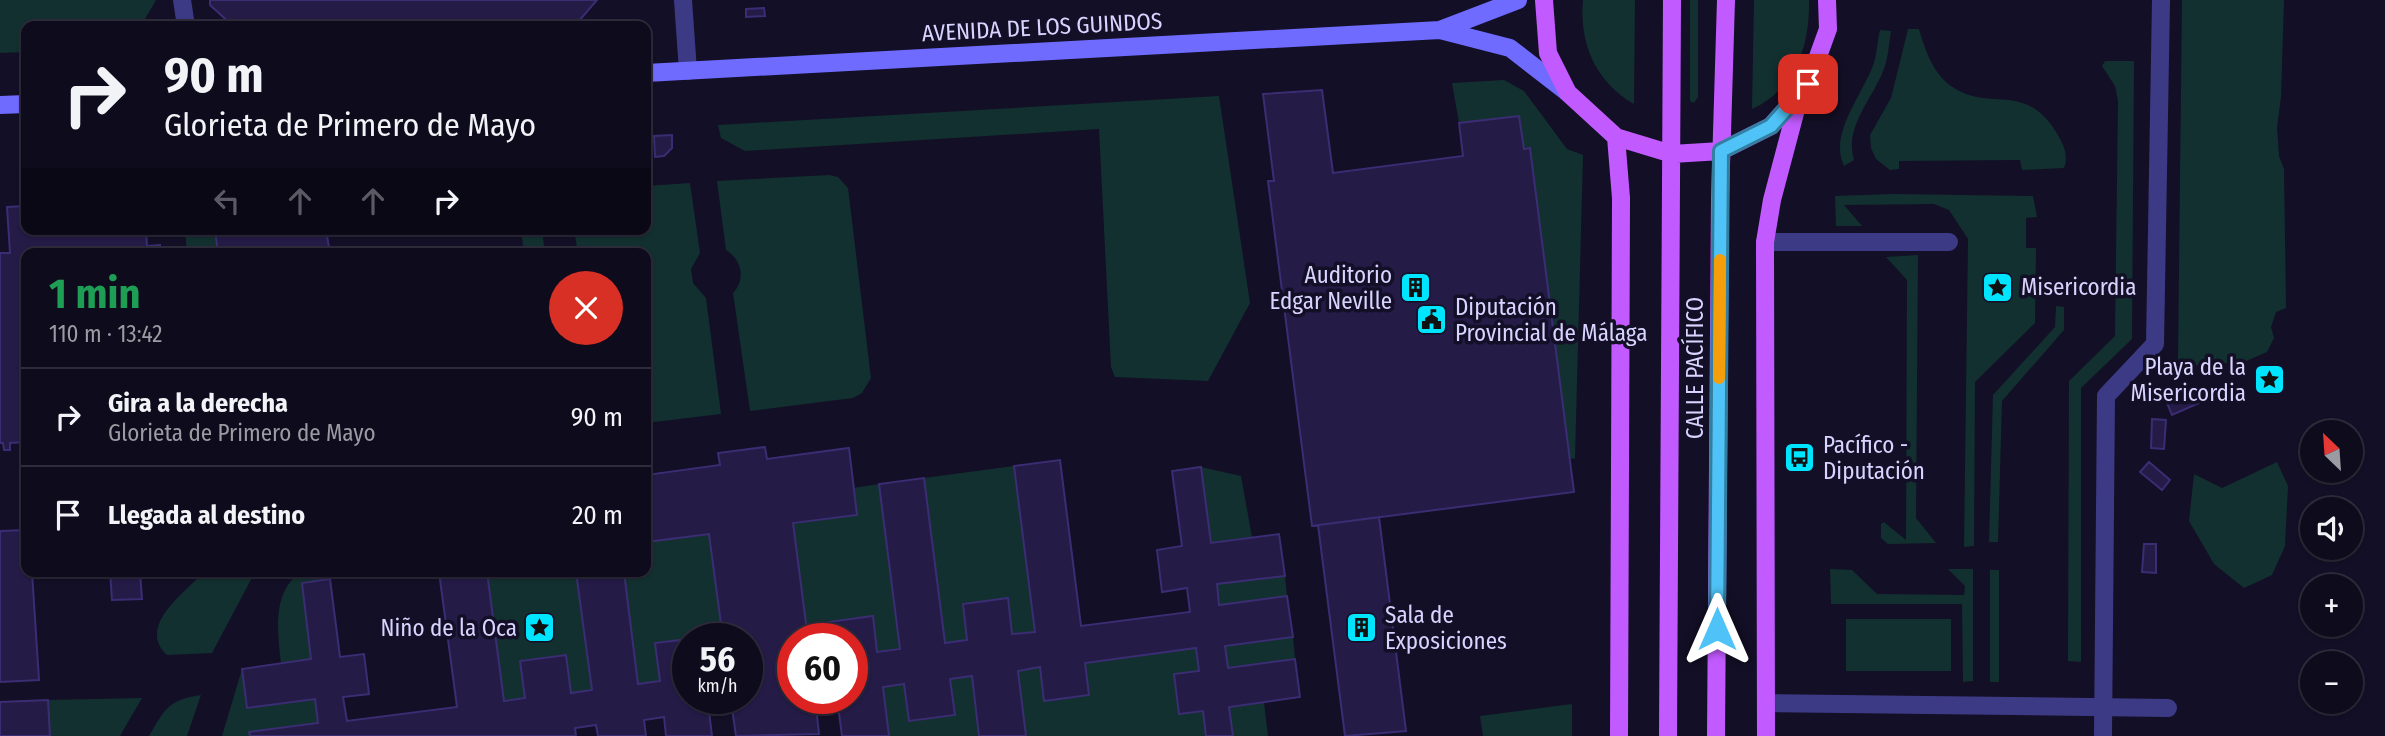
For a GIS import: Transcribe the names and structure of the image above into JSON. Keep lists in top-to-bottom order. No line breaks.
{"streets":{"main road":["AVENIDA DE LOS GUINDOS","CALLE PACÍFICO"]},"places":{"place":["Misericordia","Playa de la Misericordia","Niño de la Oca"],"building":["Auditorio Edgar Neville","Sala de Exposiciones"],"public building":["Diputación Provincial de Málaga"],"bus stop":["Pacífico - Diputación"]},"north":"top left","page":{"turn":["90 m","Glorieta de Primero de Mayo"],"heading":["1 min","110 m · 13:42"],"list":[{"name":"Gira a la derecha","note":"Glorieta de Primero de Mayo","value":"90 m"},{"name":"Llegada al destino","value":"20 m"}],"map_buttons":["+","−"],"speed":"56 km/h","limit":"60"}}
